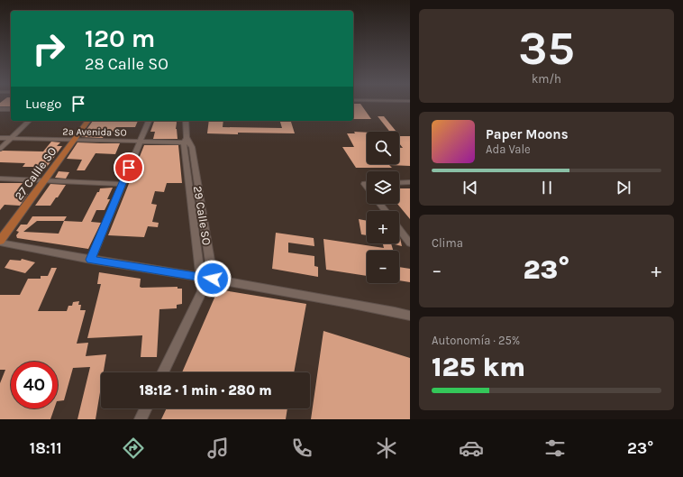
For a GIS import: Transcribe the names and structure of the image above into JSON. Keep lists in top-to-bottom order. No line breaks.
{"streets":{"main road":["27 Callle SO"],"street":["2a Avenida SO","29 Calle SO"]},"crossings":[["2a Avenida SO","27 Callle SO"],["2a Avenida SO","29 Calle SO"]],"page":{"tile":[["35","km/h"],"Clima",["Autonomía · 25%","125 km"]],"turn":["120 m","28 Calle SO"],"then":"Luego","song":["Paper Moons","Ada Vale"],"map_buttons":["+","−"],"heat":["−","23°","+"],"limit":"40","trip":"18:12 · 1 min · 280 m","tabs":["18:11","23°"]}}
